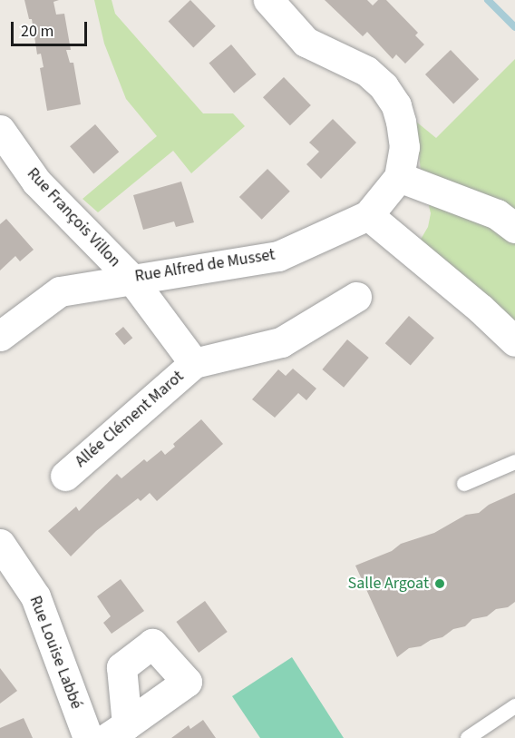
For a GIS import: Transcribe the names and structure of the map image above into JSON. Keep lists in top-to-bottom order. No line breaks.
{"streets":{"street":["Rue François Villon","Rue Alfred de Musset","Allée Clément Marot","Rue Louise Labbé"]},"crossings":[["Rue François Villon","Rue Alfred de Musset"],["Rue François Villon","Allée Clément Marot"],["Rue Alfred de Musset","Allée Clément Marot"]],"places":["Salle Argoat"],"scale_bar":"20 m"}
